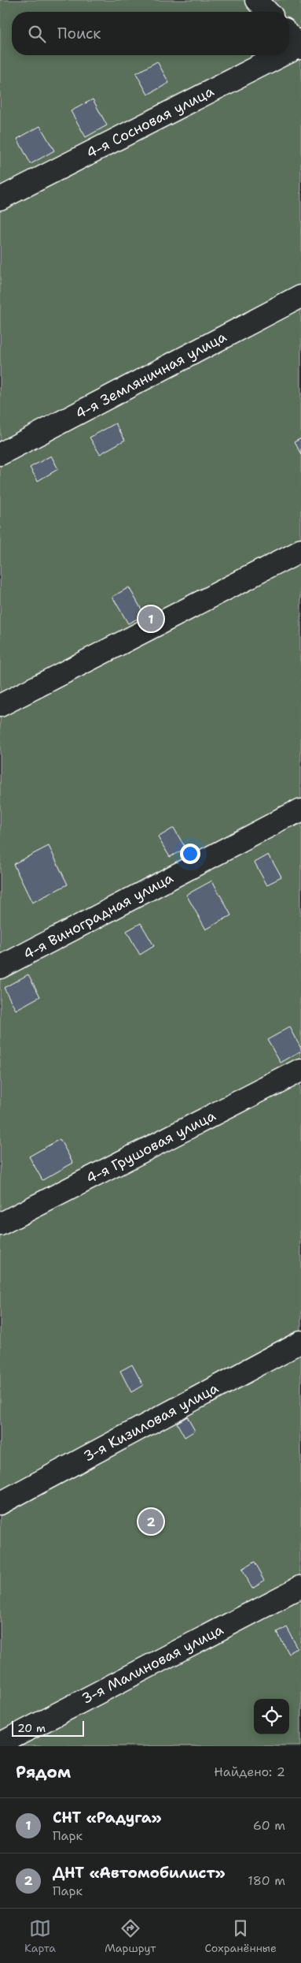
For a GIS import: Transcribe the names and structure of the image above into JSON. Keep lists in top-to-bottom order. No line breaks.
{"streets":{"street":["4-я Сосновая улица","4-я Земляничная улица","4-я Виноградная улица","4-я Грушовая улица","3-я Кизиловая улица","3-я Малиновая улица"]},"scale_bar":"20 m","page":{"search":"Поиск","pins":["1","2"],"scale":"20 m","heading":["Рядом","Найдено: 2"],"list":[{"mark":"1","name":"СНТ «Радуга»","note":"Парк","value":"60 m"},{"mark":"2","name":"ДНТ «Автомобилист»","note":"Парк","value":"180 m"}],"nav":["Карта","Маршрут","Сохранённые"]}}
